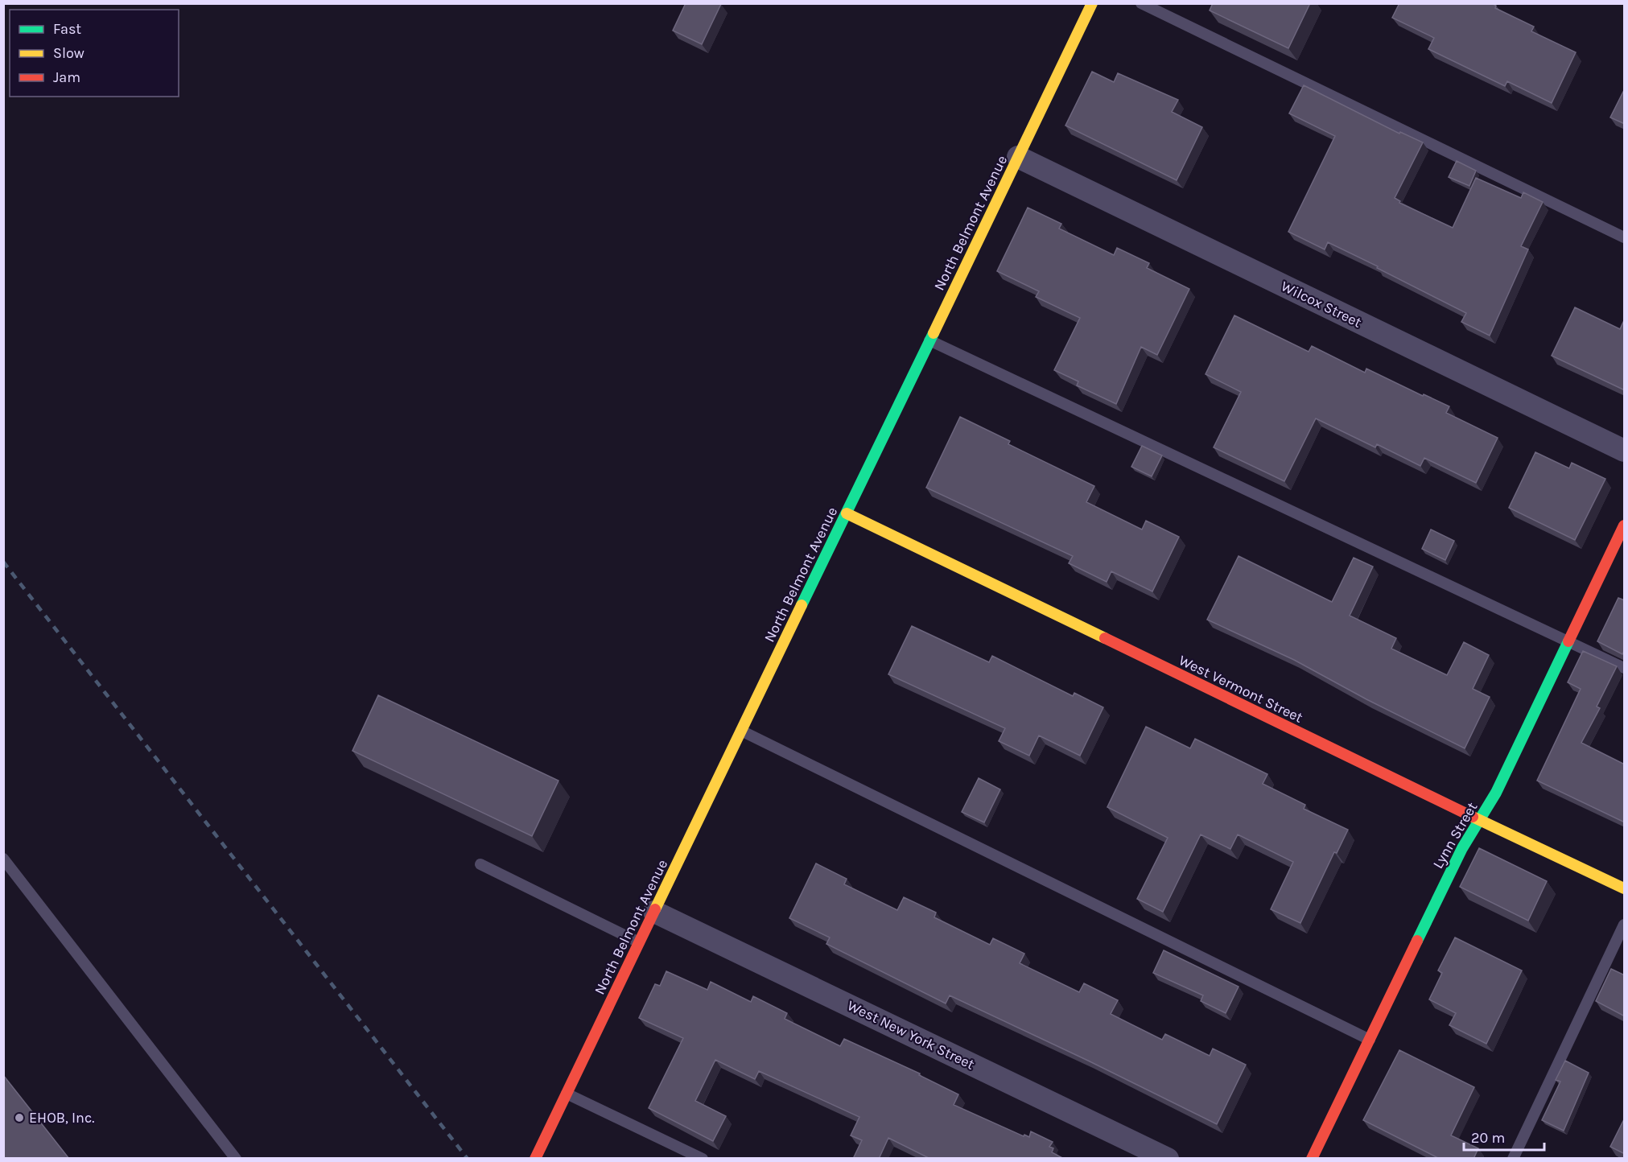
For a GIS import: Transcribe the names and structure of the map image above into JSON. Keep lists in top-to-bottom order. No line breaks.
{"streets":{"street":["North Belmont Avenue","Wilcox Street","West Vermont Street","Lynn Street","West New York Street"]},"crossings":[["North Belmont Avenue","Wilcox Street"],["North Belmont Avenue","West Vermont Street"],["North Belmont Avenue","West New York Street"],["West Vermont Street","Lynn Street"]],"places":["EHOB, Inc."],"legend":["Fast","Slow","Jam"],"scale_bar":"20 m"}
